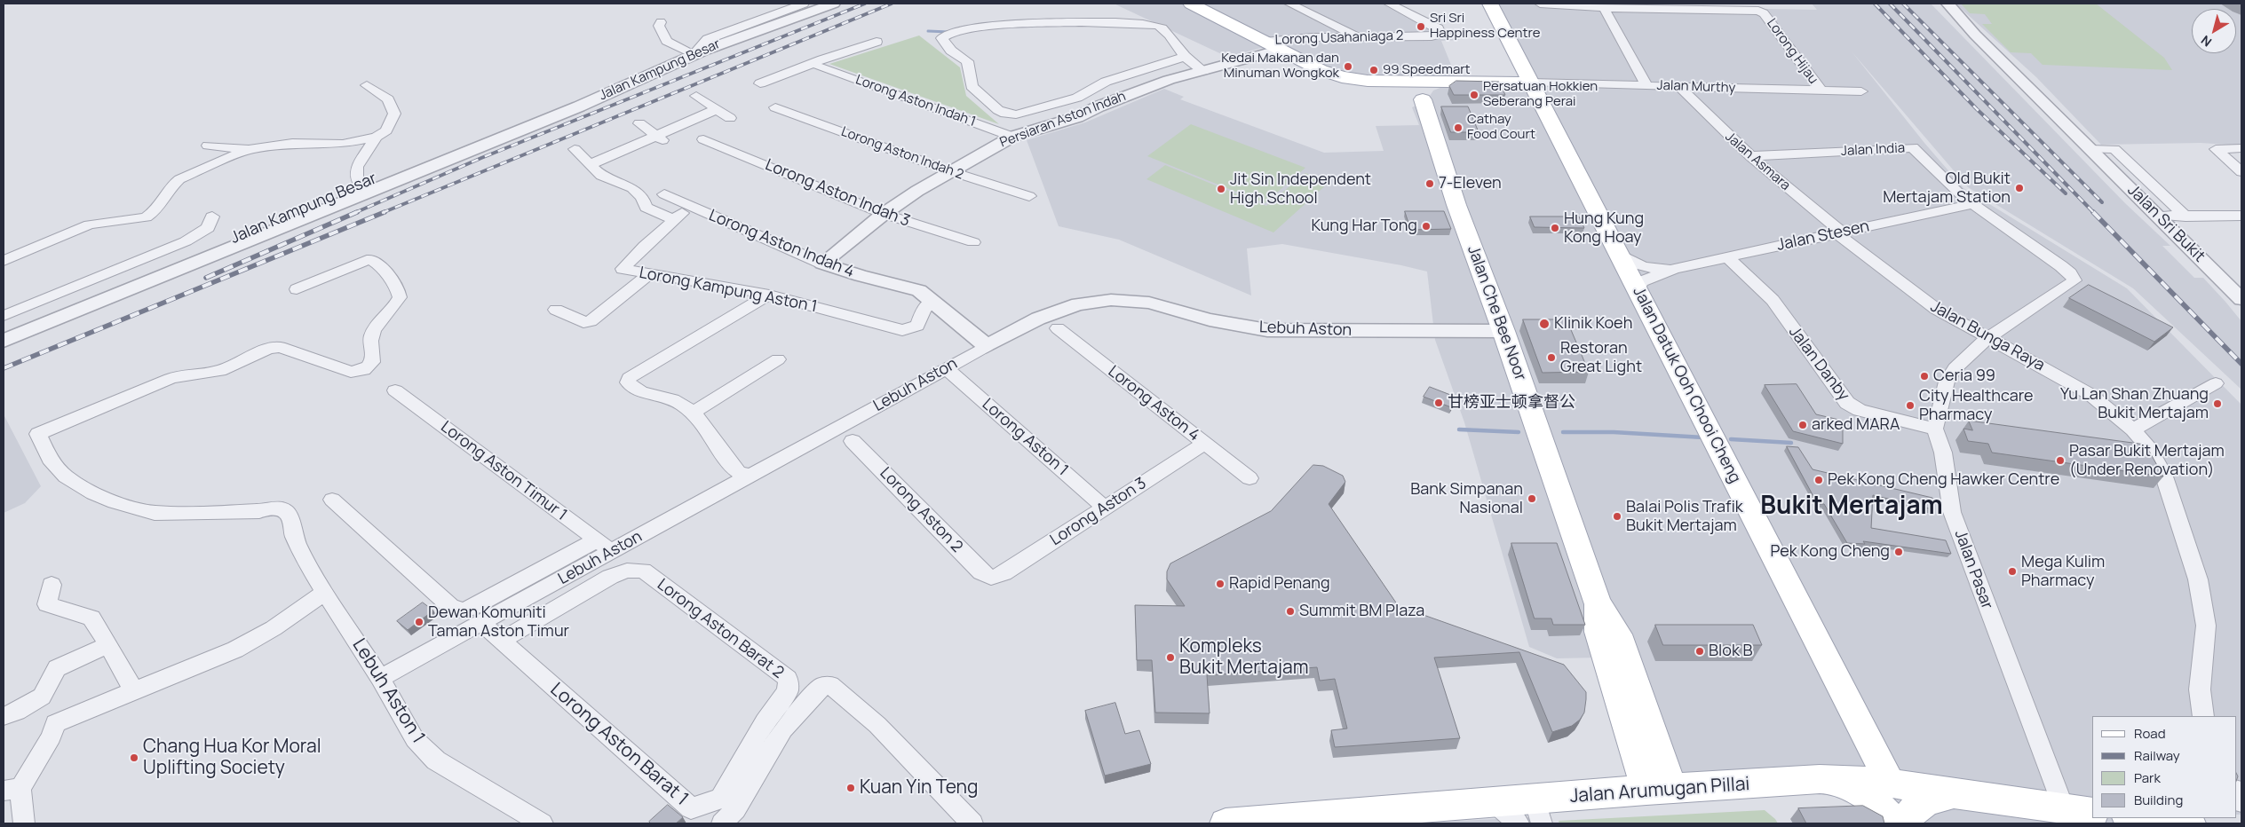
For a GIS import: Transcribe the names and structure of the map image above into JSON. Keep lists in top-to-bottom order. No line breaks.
{"streets":{"main road":["Jalan Che Bee Noor","Jalan Datuk Ooh Chooi Cheng","Jalan Arumugan Pillai"],"street":["Lorong Usahaniaga 2","Lorong Hijau","Jalan Kampung Besar","Jalan Murthy","Lorong Aston Indah 1","Persiaran Aston Indah","Jalan India","Lorong Aston Indah 2","Jalan Asmara","Lorong Aston Indah 3","Jalan Sri Bukit","Jalan Stesen","Lorong Aston Indah 4","Lorong Kampung Aston 1","Lebuh Aston","Jalan Bunga Raya","Jalan Danby","Lorong Aston 4","Lorong Aston 1","Lorong Aston Timur 1","Lorong Aston 2","Lorong Aston 3","Jalan Pasar","Lorong Aston Barat 2","Lebuh Aston 1","Lorong Aston Barat 1"]},"crossings":[["Lorong Hijau","Jalan Murthy"],["Jalan Murthy","Jalan Asmara"],["Jalan Murthy","Jalan Datuk Ooh Chooi Cheng"],["Lorong Aston Indah 1","Persiaran Aston Indah"],["Persiaran Aston Indah","Lorong Aston Indah 2"],["Persiaran Aston Indah","Lorong Aston Indah 3"],["Persiaran Aston Indah","Lorong Aston Indah 4"],["Jalan India","Jalan Asmara"],["Jalan India","Jalan Stesen"],["Jalan India","Jalan Bunga Raya"],["Jalan Asmara","Jalan Stesen"],["Jalan Asmara","Jalan Bunga Raya"],["Jalan Stesen","Jalan Bunga Raya"],["Jalan Stesen","Jalan Danby"],["Jalan Stesen","Jalan Datuk Ooh Chooi Cheng"],["Lorong Aston Indah 4","Lorong Kampung Aston 1"],["Lorong Aston Indah 4","Lebuh Aston"],["Jalan Che Bee Noor","Lebuh Aston"],["Jalan Che Bee Noor","Jalan Arumugan Pillai"],["Lebuh Aston","Lorong Aston 1"],["Lebuh Aston","Lorong Aston Timur 1"],["Lebuh Aston","Lebuh Aston 1"],["Lebuh Aston","Lorong Aston Barat 1"],["Jalan Danby","Jalan Pasar"],["Jalan Datuk Ooh Chooi Cheng","Jalan Arumugan Pillai"],["Lorong Aston 4","Lorong Aston 3"],["Lorong Aston 1","Lorong Aston 3"],["Lorong Aston 2","Lorong Aston 3"],["Jalan Pasar","Jalan Arumugan Pillai"],["Lorong Aston Barat 2","Lorong Aston Barat 1"]],"districts":["Bukit Mertajam"],"places":["Sri Sri Happiness Centre","Kedai Makanan dan Minuman Wongkok","99 Speedmart","Persatuan Hokkien Seberang Perai","Cathay Food Court","7-Eleven","Old Bukit Mertajam Station","Jit Sin Independent High School","Kung Har Tong","Hung Kung Kong Hoay","Klinik Koeh","Restoran Great Light","Ceria 99","甘榜亚士顿拿督公","Yu Lan Shan Zhuang Bukit Mertajam","City Healthcare Pharmacy","arked MARA","Pasar Bukit Mertajam (Under Renovation)","Pek Kong Cheng Hawker Centre","Bank Simpanan Nasional","Balai Polis Trafik Bukit Mertajam","Pek Kong Cheng","Mega Kulim Pharmacy","Rapid Penang","Summit BM Plaza","Dewan Komuniti Taman Aston Timur","Blok B","Kompleks Bukit Mertajam","Chang Hua Kor Moral Uplifting Society","Kuan Yin Teng"],"legend":["Road","Railway","Park","Building"],"north":"bottom left"}
